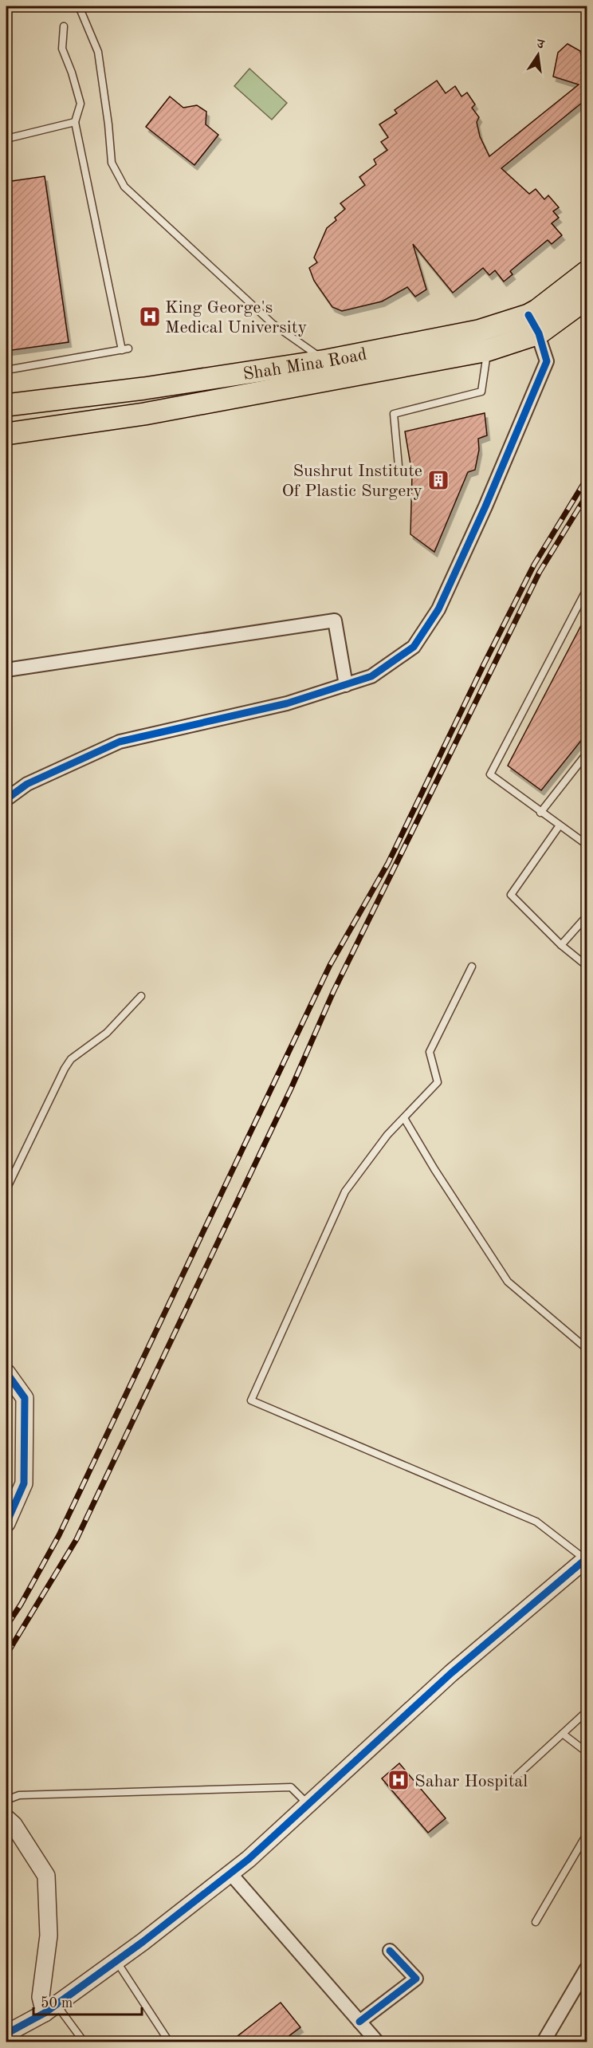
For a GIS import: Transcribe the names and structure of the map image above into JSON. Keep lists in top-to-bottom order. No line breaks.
{"streets":{"main road":["Shah Mina Road"]},"places":{"hospital":["King George's Medical University","Sahar Hospital"],"building":["Sushrut Institute Of Plastic Surgery"]},"scale_bar":"50 m","north":"top"}
